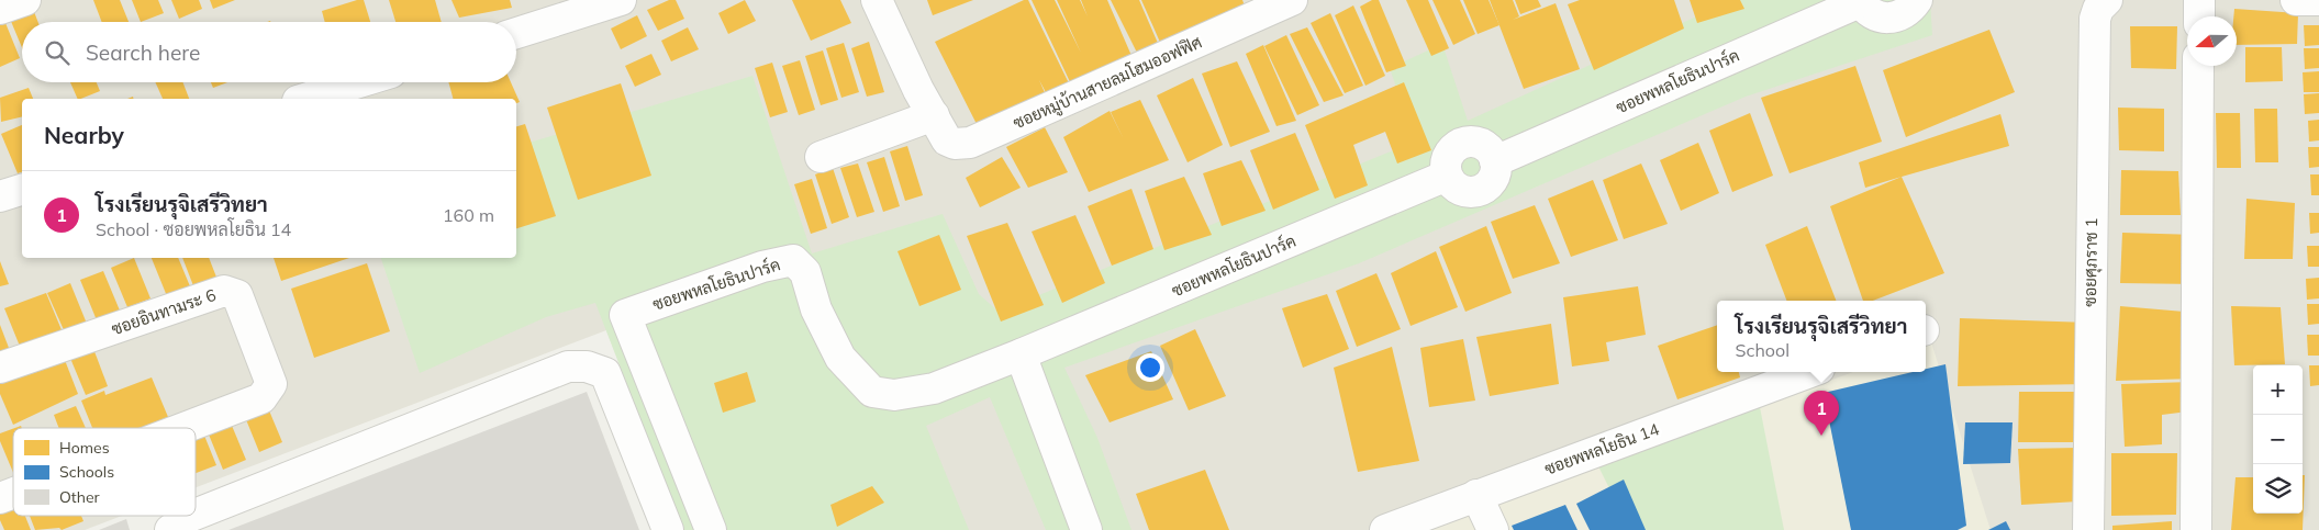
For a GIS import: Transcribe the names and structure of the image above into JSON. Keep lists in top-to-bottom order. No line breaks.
{"streets":{"street":["ซอยพหลโยธินปาร์ค","ซอยหมู่บ้านสายลมโฮมออฟฟิศ","ซอยศุภราช 1","ซอยอินทามระ 6","ซอยพหลโยธิน 14"]},"legend":["Homes","Schools","Other"],"north":"left","page":{"search":"Search here","heading":"Nearby","list":[{"mark":"1","name":"โรงเรียนรุจิเสรีวิทยา","note":"School · ซอยพหลโยธิน 14","value":"160 m"}],"popup":["โรงเรียนรุจิเสรีวิทยา","School"],"map_buttons":["+","−"],"pins":"1"}}
